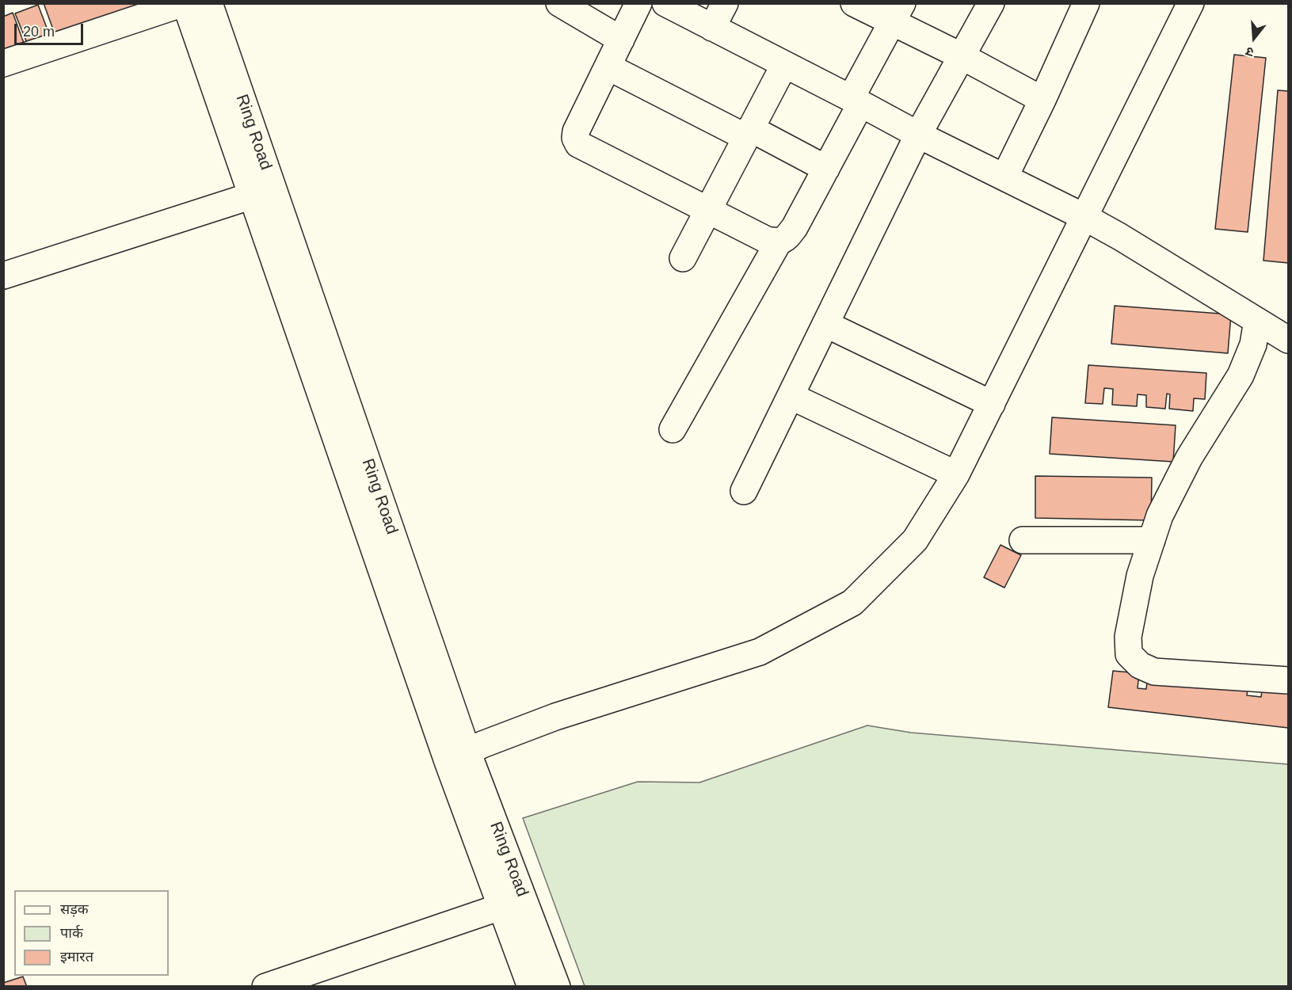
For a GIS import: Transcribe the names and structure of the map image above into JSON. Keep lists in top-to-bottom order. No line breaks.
{"streets":{"street":["Ring Road"]},"legend":["सड़क","पार्क","इमारत"],"scale_bar":"20 m","north":"bottom"}
